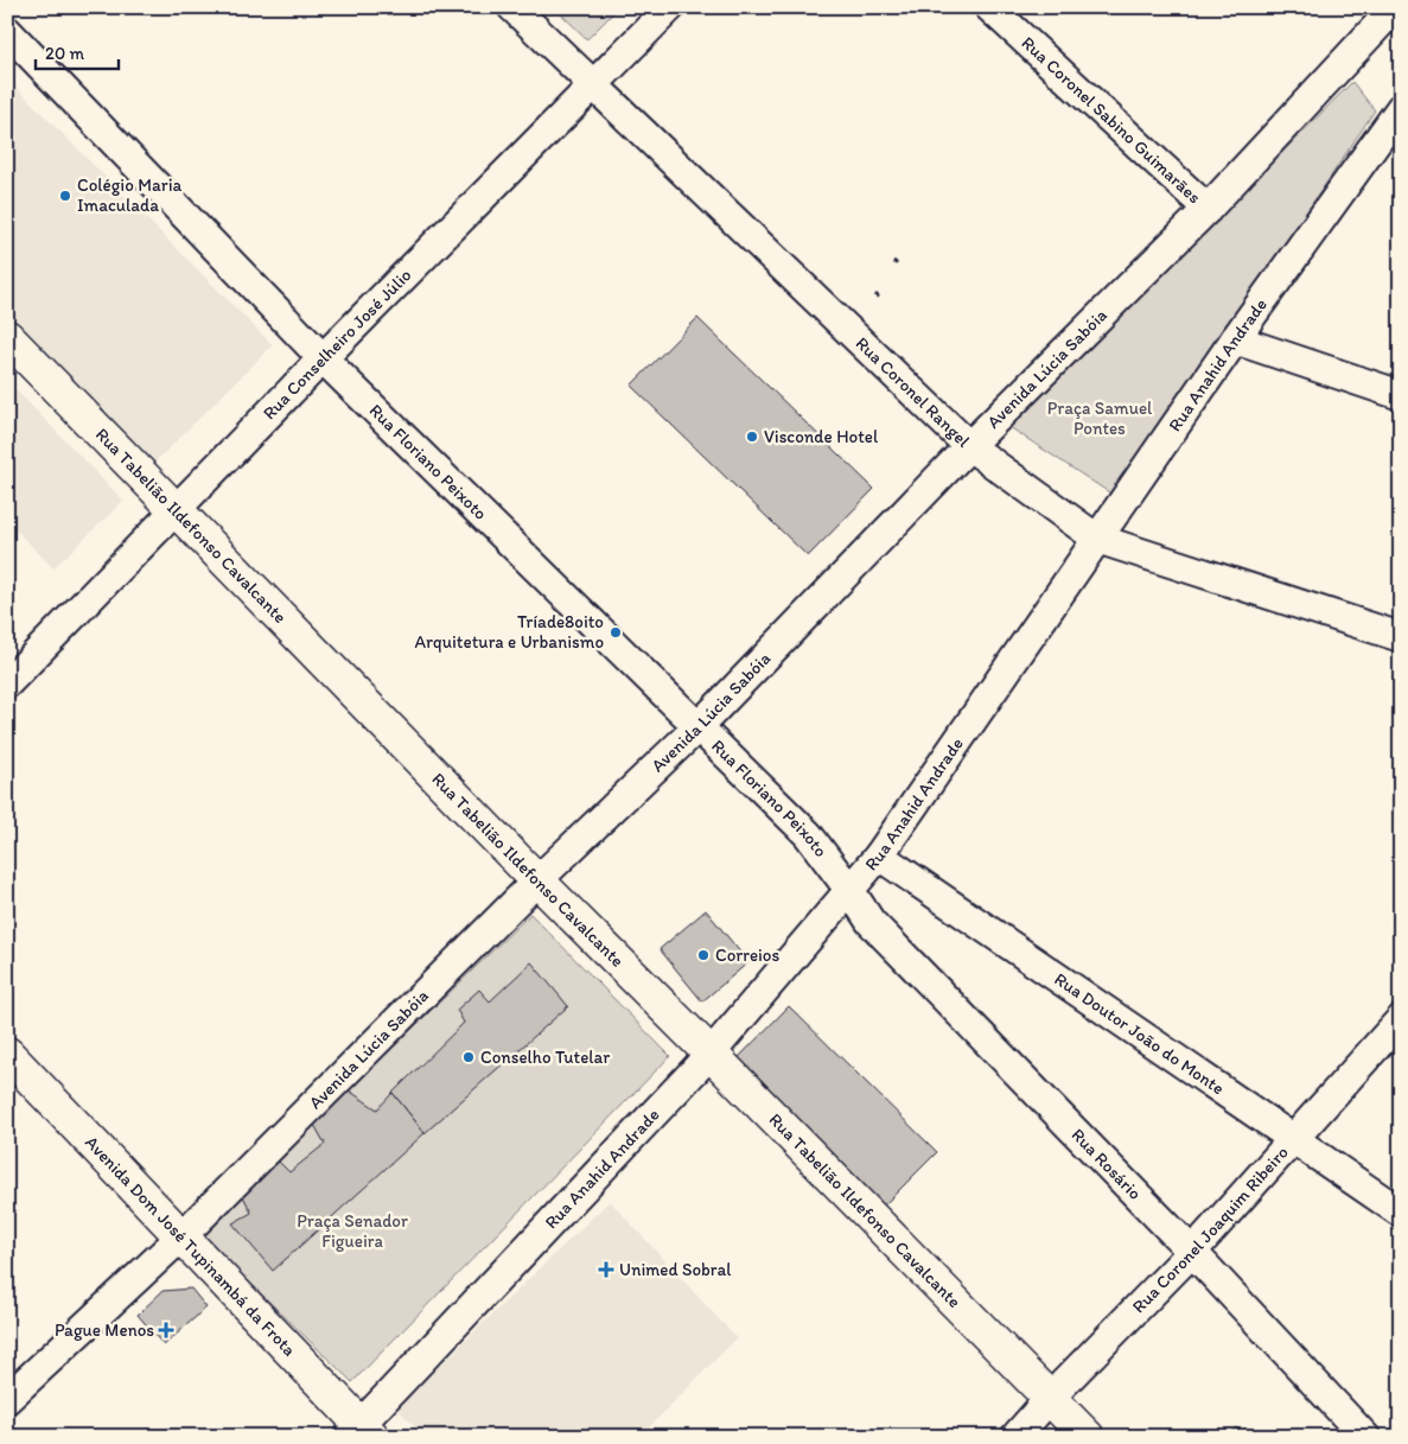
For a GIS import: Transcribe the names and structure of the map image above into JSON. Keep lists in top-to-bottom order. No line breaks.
{"streets":{"main road":["Rua Tabelião Ildefonso Cavalcante","Avenida Dom José Tupinambá da Frota"],"street":["Rua Coronel Sabino Guimarães","Rua Conselheiro José Júlio","Rua Anahid Andrade","Avenida Lúcia Sabóia","Rua Coronel Rangel","Rua Floriano Peixoto","Rua Doutor João do Monte","Rua Rosário","Rua Coronel Joaquim Ribeiro"]},"crossings":[["Rua Coronel Sabino Guimarães","Avenida Lúcia Sabóia"],["Rua Conselheiro José Júlio","Rua Coronel Rangel"],["Rua Conselheiro José Júlio","Rua Floriano Peixoto"],["Rua Conselheiro José Júlio","Rua Tabelião Ildefonso Cavalcante"],["Rua Anahid Andrade","Rua Coronel Rangel"],["Rua Anahid Andrade","Rua Floriano Peixoto"],["Rua Anahid Andrade","Rua Tabelião Ildefonso Cavalcante"],["Rua Anahid Andrade","Rua Doutor João do Monte"],["Rua Anahid Andrade","Rua Rosário"],["Rua Anahid Andrade","Avenida Dom José Tupinambá da Frota"],["Avenida Lúcia Sabóia","Rua Coronel Rangel"],["Avenida Lúcia Sabóia","Rua Floriano Peixoto"],["Avenida Lúcia Sabóia","Rua Tabelião Ildefonso Cavalcante"],["Avenida Lúcia Sabóia","Avenida Dom José Tupinambá da Frota"],["Rua Floriano Peixoto","Rua Rosário"],["Rua Tabelião Ildefonso Cavalcante","Rua Coronel Joaquim Ribeiro"],["Rua Doutor João do Monte","Rua Coronel Joaquim Ribeiro"],["Rua Rosário","Rua Coronel Joaquim Ribeiro"]],"parks":["Praça Samuel Pontes","Praça Senador Figueira"],"places":{"other":["Colégio Maria Imaculada","Visconde Hotel","Tríade8oito Arquitetura e Urbanismo","Correios","Conselho Tutelar"],"health":["Unimed Sobral","Pague Menos"]},"scale_bar":"20 m"}
